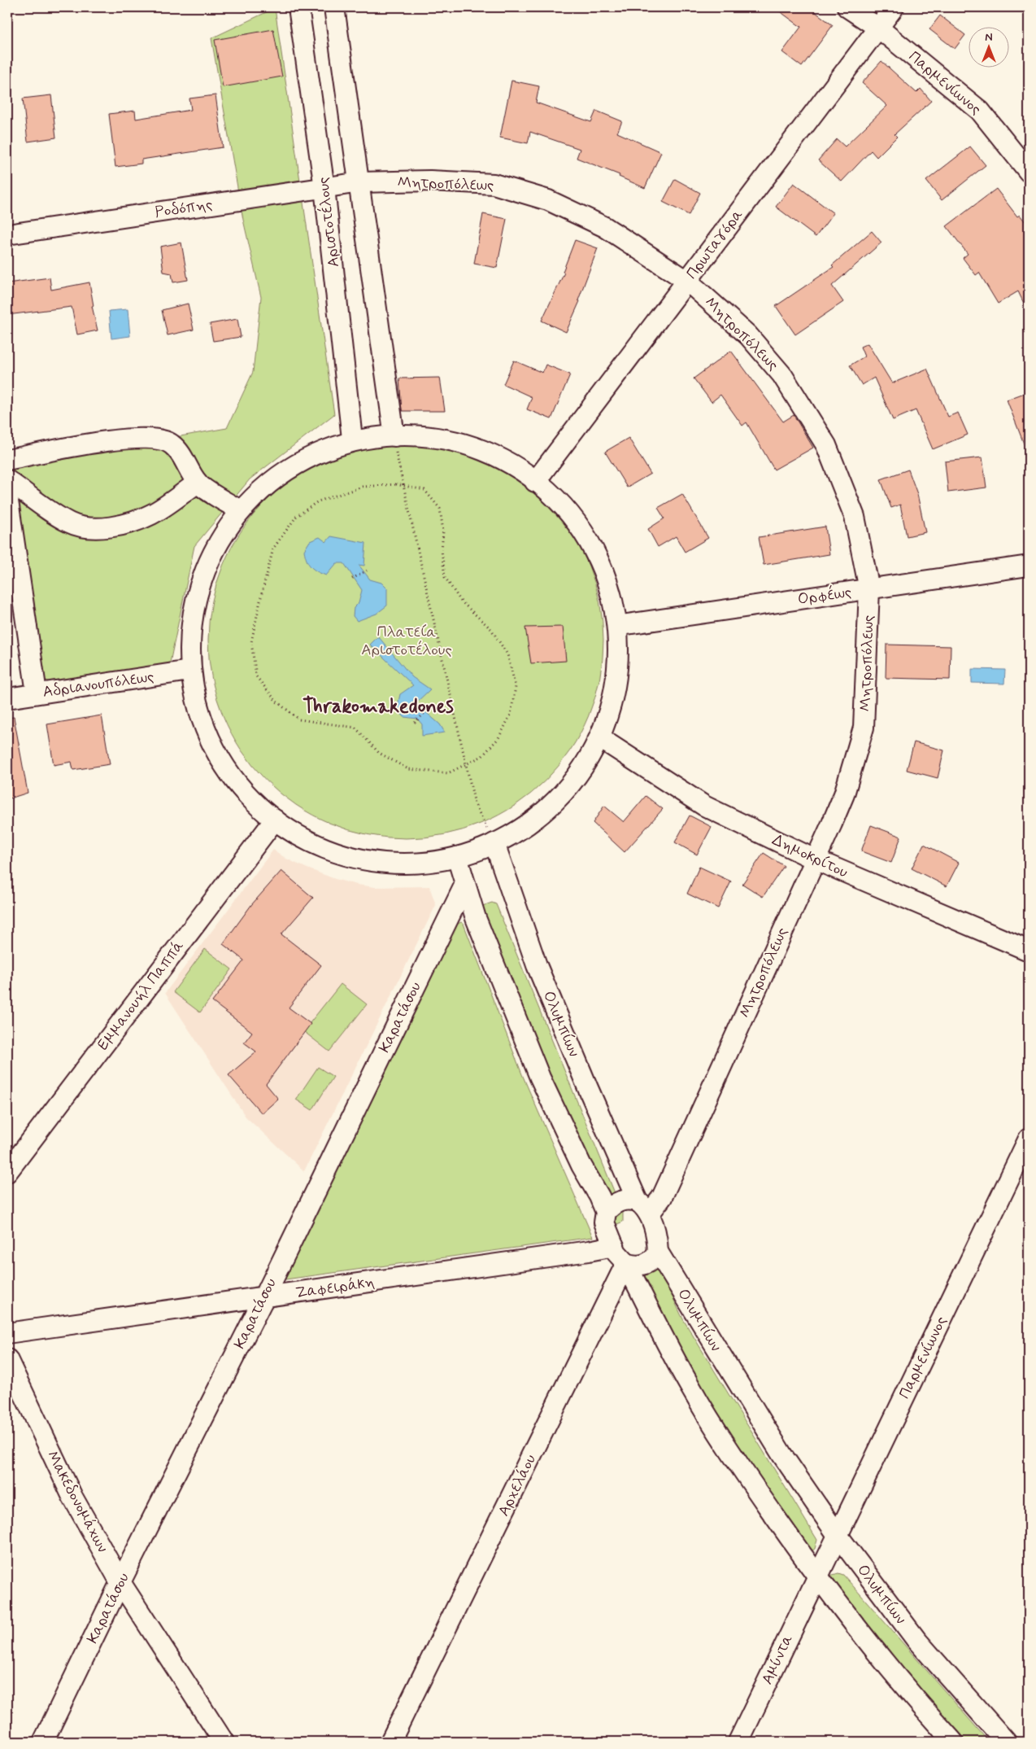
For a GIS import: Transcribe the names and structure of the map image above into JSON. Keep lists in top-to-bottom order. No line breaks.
{"streets":{"street":["Παρμενίωνος","Μητροπόλεως","Ροδόπης","Αριστοτέλους","Πρωταγόρα","Ορφέως","Αδριανουπόλεως","Δημοκρίτου","Εμμανουήλ Παππά","Καρατάσου","Ολυμπίων","Ζαφειράκη","Αρχελάου","Μακεδονομάχων","Αμύντα"]},"crossings":[["Παρμενίωνος","Πρωταγόρα"],["Παρμενίωνος","Ολυμπίων"],["Παρμενίωνος","Αμύντα"],["Μητροπόλεως","Ροδόπης"],["Μητροπόλεως","Πρωταγόρα"],["Μητροπόλεως","Ορφέως"],["Μητροπόλεως","Δημοκρίτου"],["Μητροπόλεως","Ολυμπίων"],["Μητροπόλεως","Ζαφειράκη"],["Μητροπόλεως","Αρχελάου"],["Ροδόπης","Αριστοτέλους"],["Καρατάσου","Ζαφειράκη"],["Καρατάσου","Μακεδονομάχων"],["Ολυμπίων","Ζαφειράκη"],["Ολυμπίων","Αρχελάου"],["Ζαφειράκη","Αρχελάου"]],"districts":["Thrakomakedones"],"parks":["Πλατεία Αριστοτέλους"],"north":"top"}
